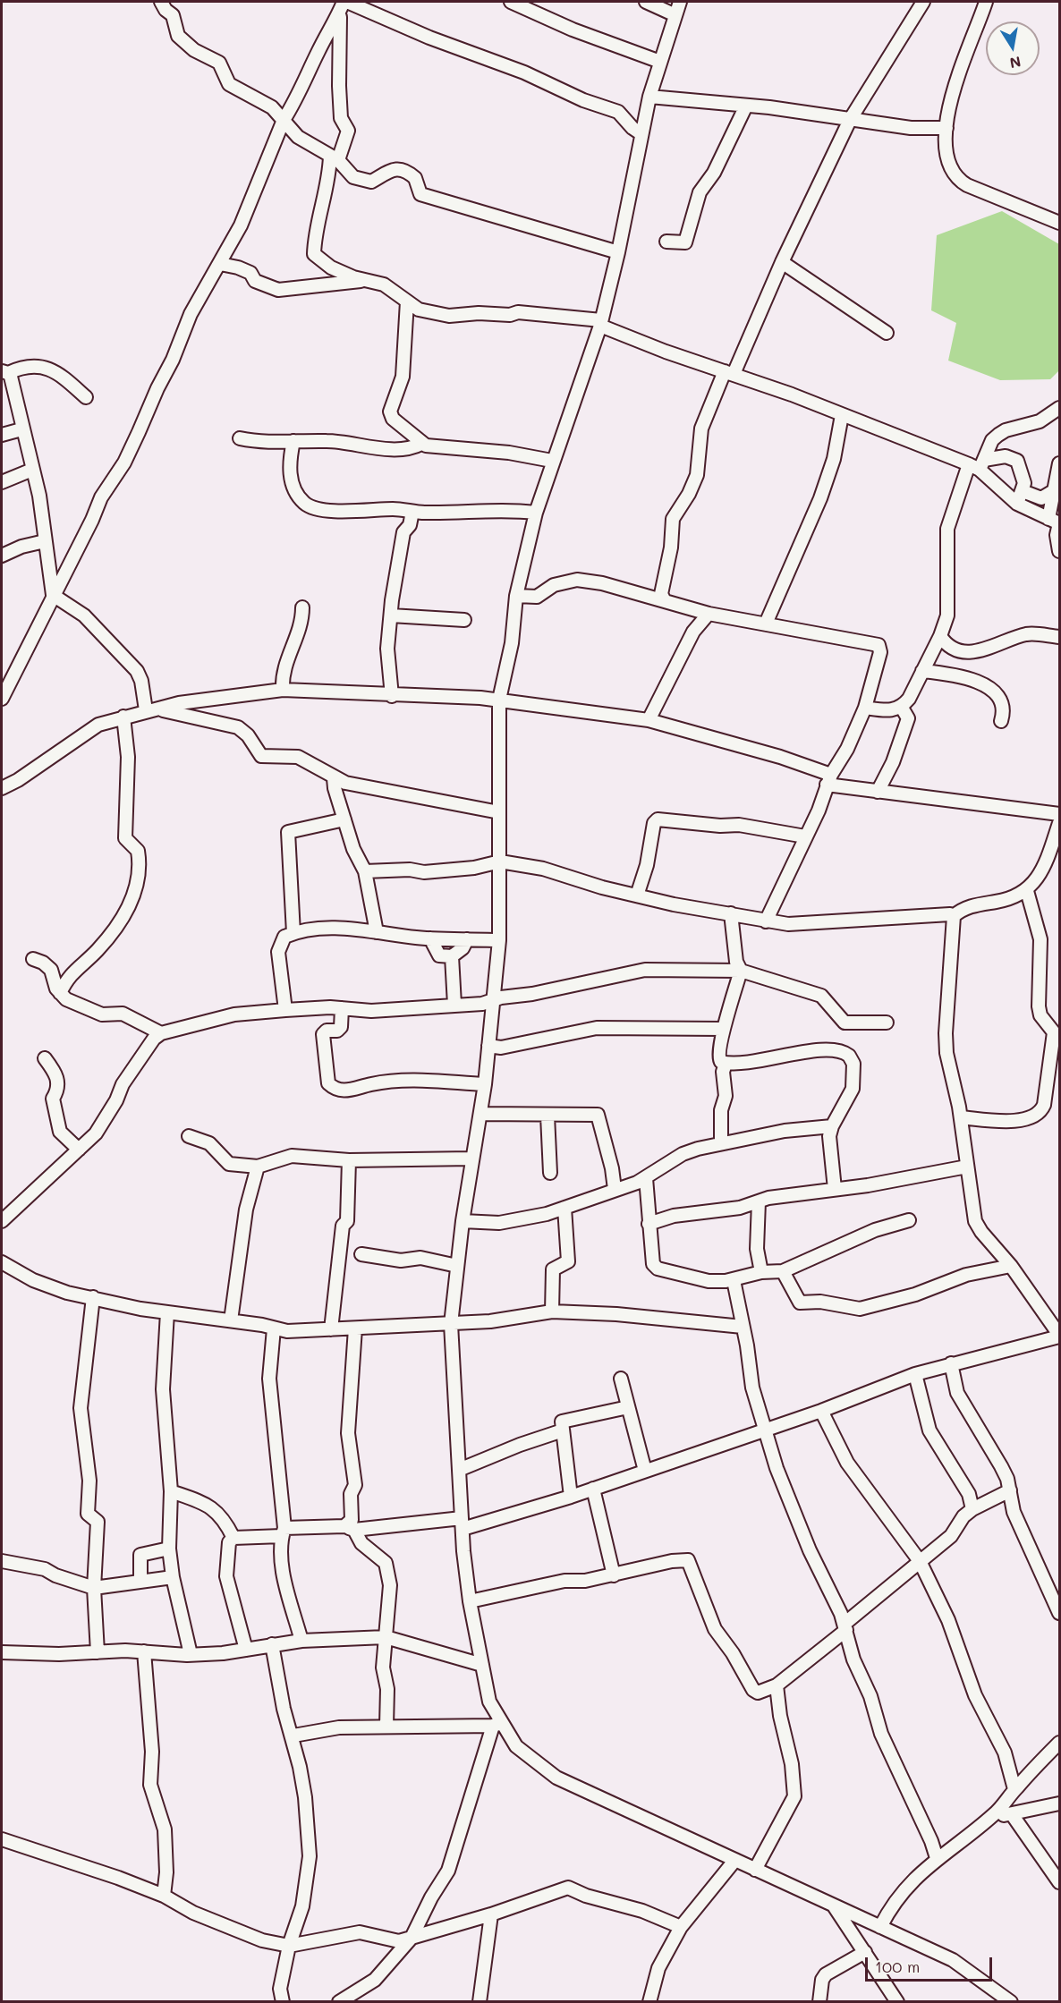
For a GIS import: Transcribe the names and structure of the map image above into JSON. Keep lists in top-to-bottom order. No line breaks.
{"scale_bar":"100 m","north":"bottom"}
